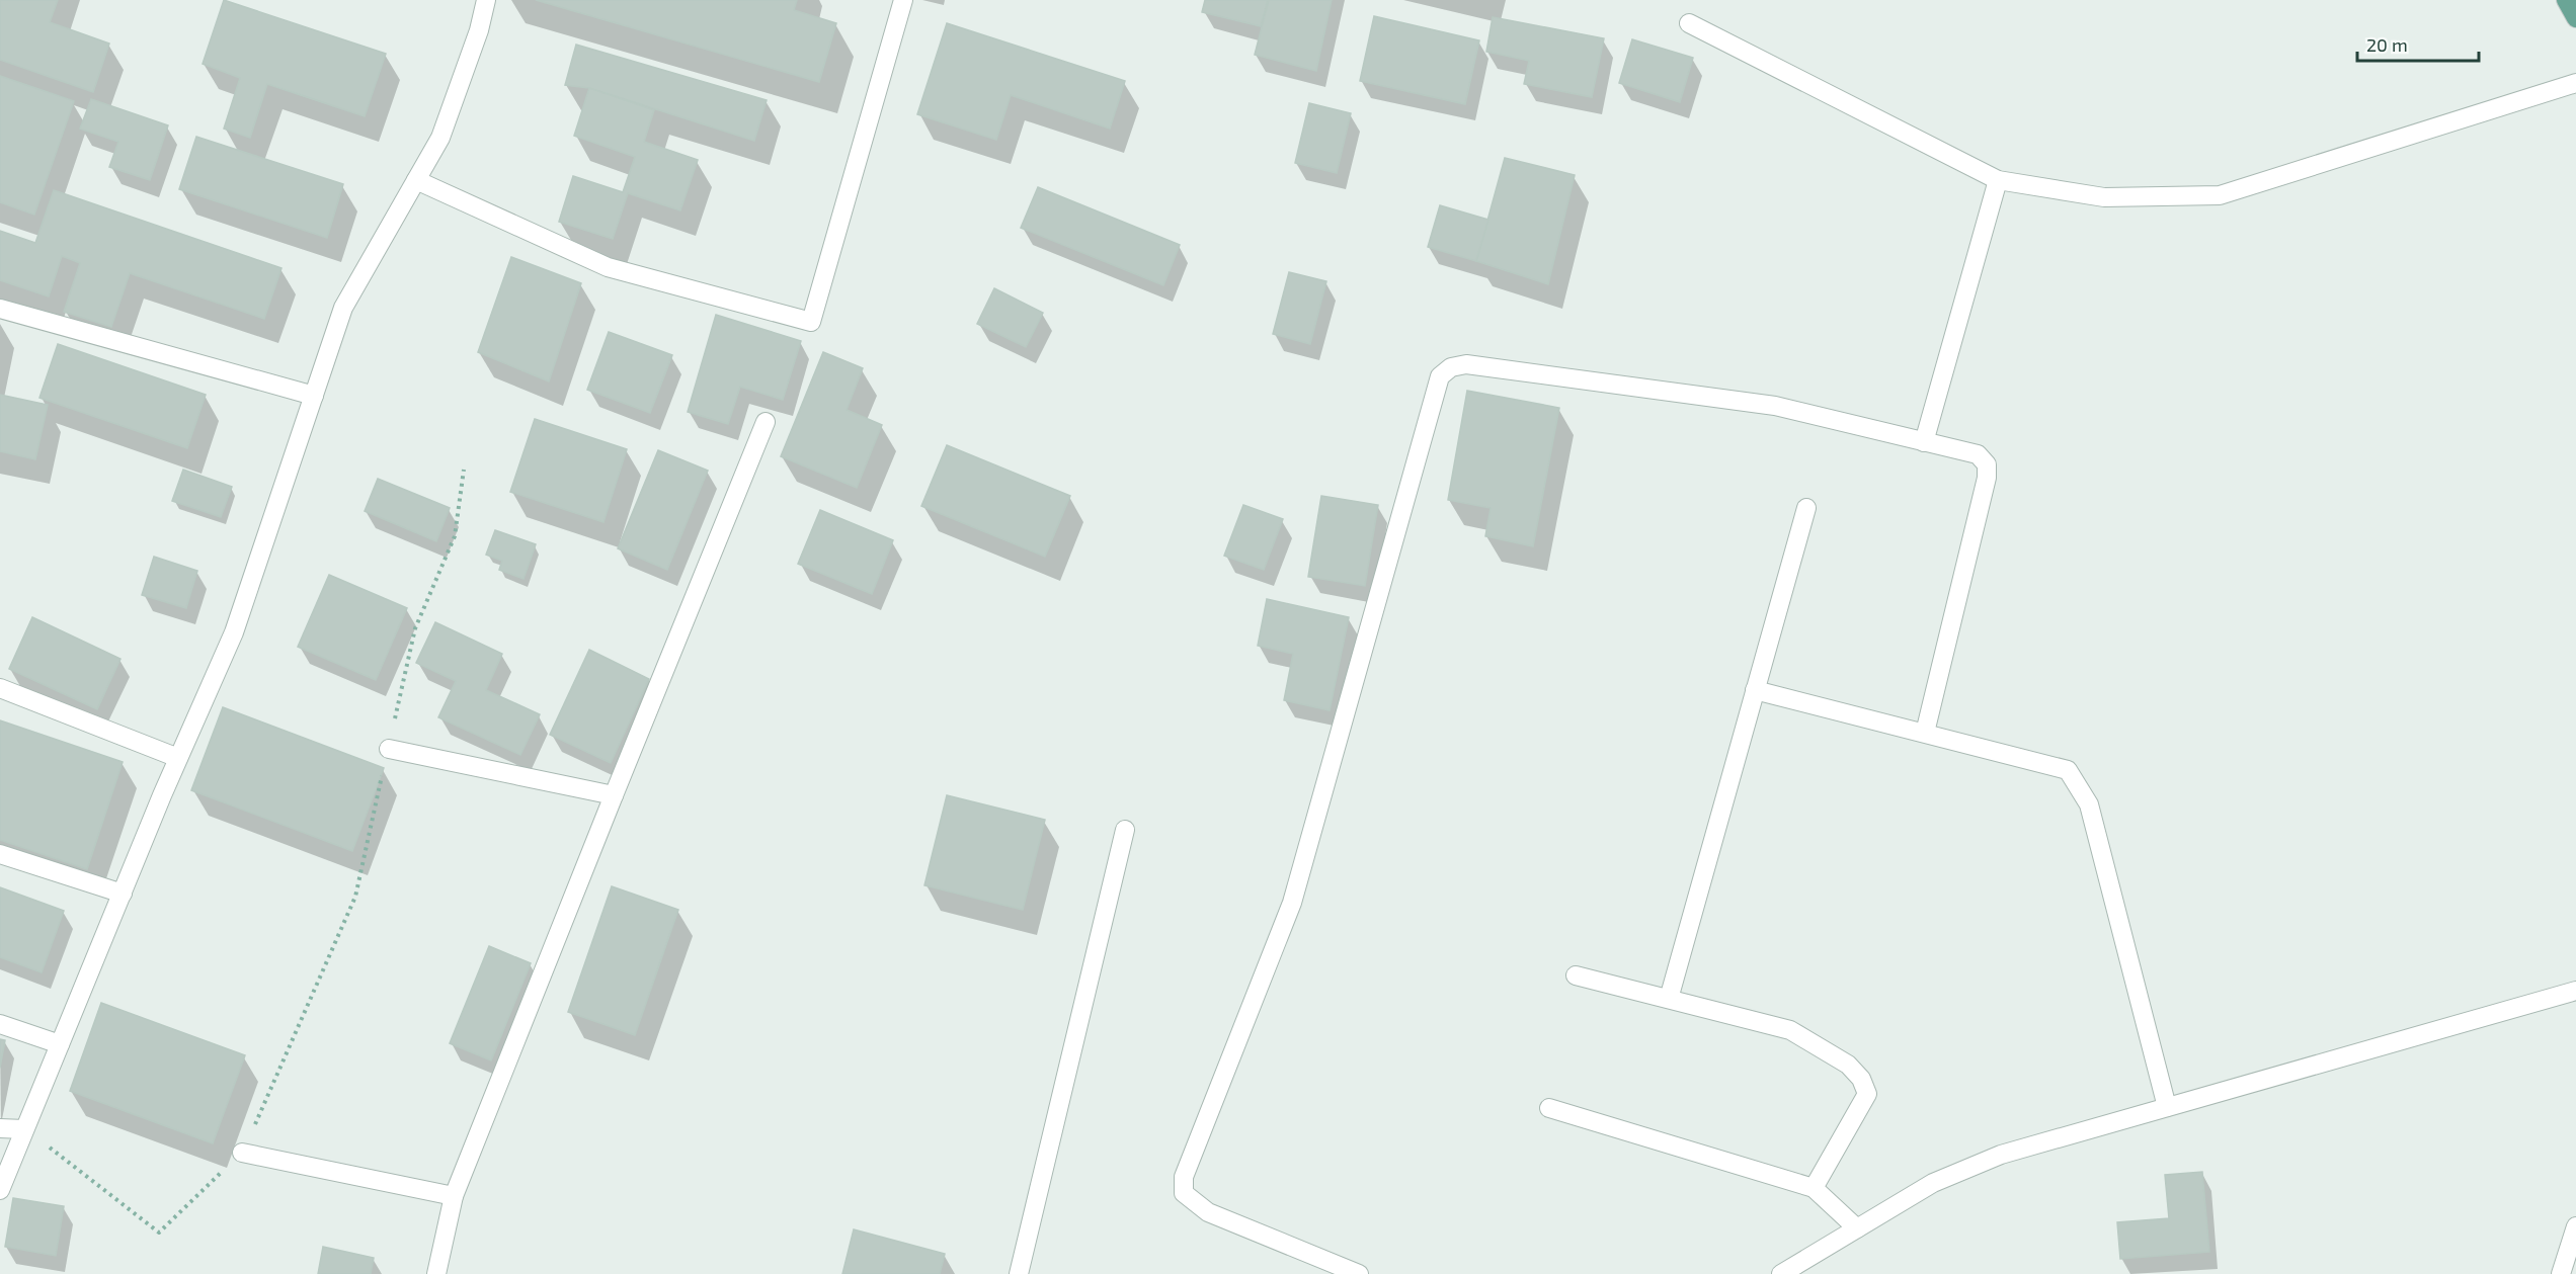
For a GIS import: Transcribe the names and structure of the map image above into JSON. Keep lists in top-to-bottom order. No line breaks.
{"scale_bar":"20 m"}
